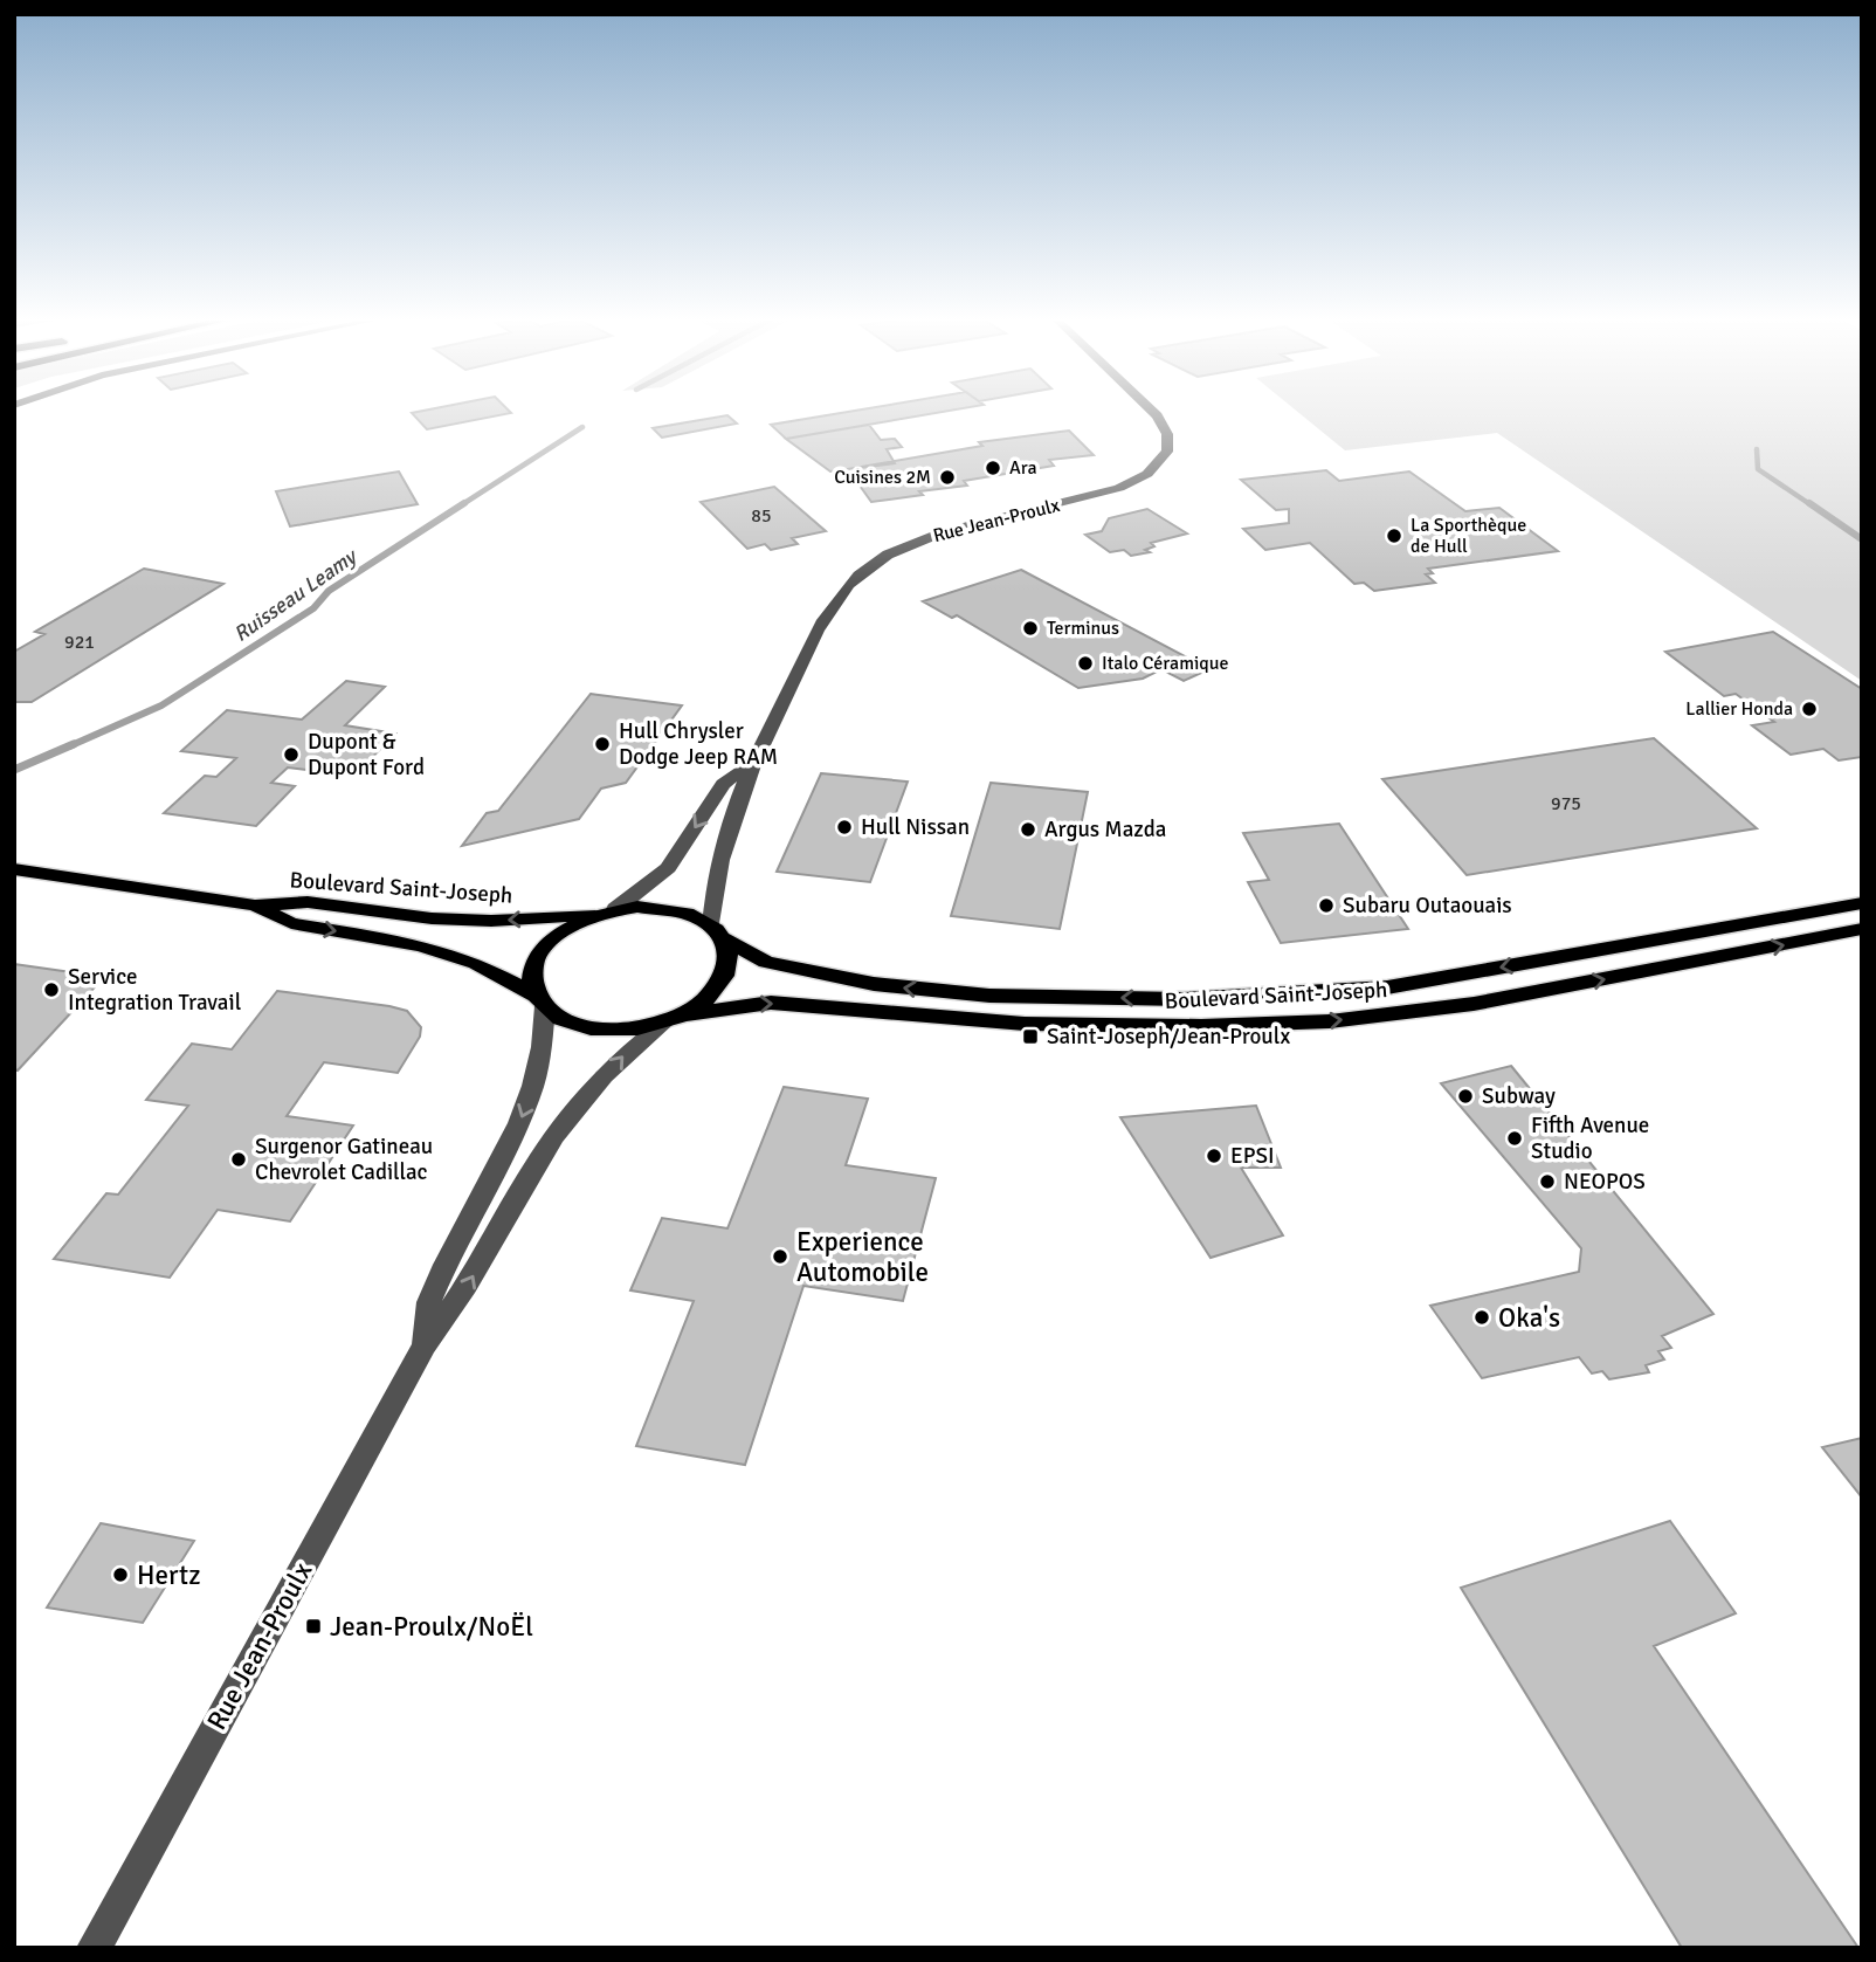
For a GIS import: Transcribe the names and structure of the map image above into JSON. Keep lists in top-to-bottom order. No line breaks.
{"streets":{"main road":["Boulevard Saint-Joseph"],"street":["Rue Jean-Proulx"]},"crossings":[["Rue Jean-Proulx","Boulevard Saint-Joseph"]],"water":["Ruisseau Leamy"],"places":{"other":["Ara","Cuisines 2M","La Sporthèque de Hull","Terminus","Italo Céramique","Lallier Honda","Hull Chrysler Dodge Jeep RAM","Dupont & Dupont Ford","Hull Nissan","Argus Mazda","Subaru Outaouais","Service Integration Travail","Subway","Fifth Avenue Studio","EPSI","Surgenor Gatineau Chevrolet Cadillac","NEOPOS","Experience Automobile","Oka's","Hertz"],"transit":["Saint-Joseph/Jean-Proulx","Jean-Proulx/NoËl"]},"house_numbers":["85","921","975"]}
